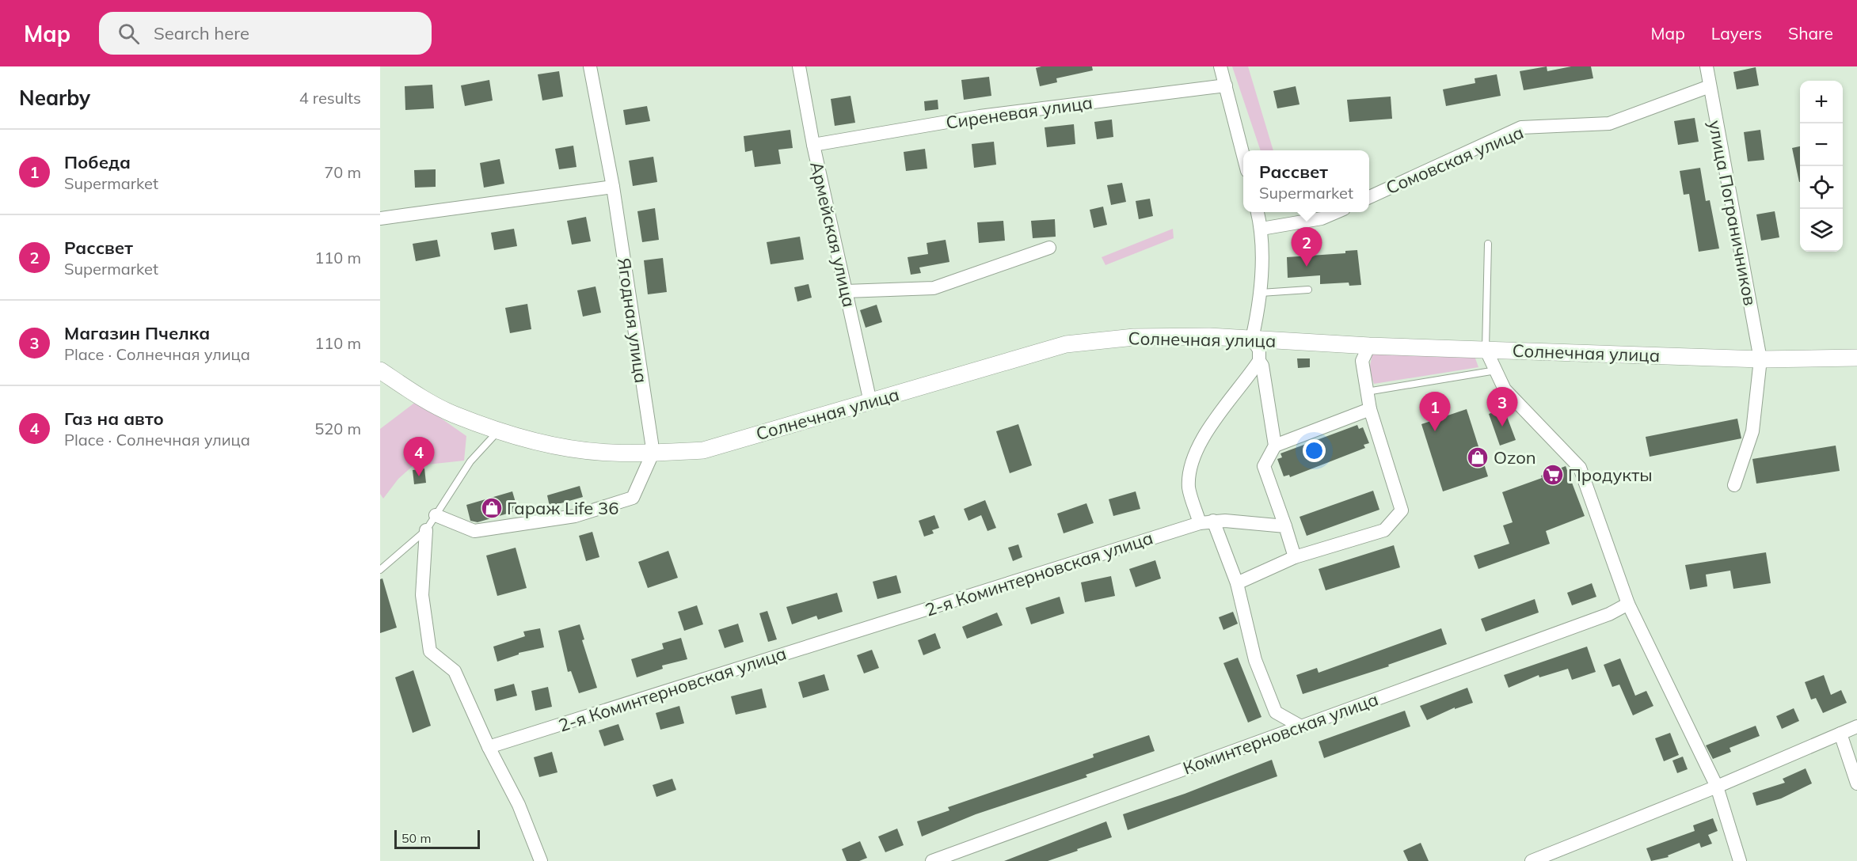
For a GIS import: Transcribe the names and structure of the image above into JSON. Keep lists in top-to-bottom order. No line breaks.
{"streets":{"street":["Сиреневая улица","Сомовская улица","улица Пограничников","Армейская улица","Ягодная улица","Солнечная улица","2-я Коминтерновская улица","Коминтерновская улица"]},"crossings":[["Сиреневая улица","Армейская улица"],["Сомовская улица","улица Пограничников"],["улица Пограничников","Солнечная улица"],["Армейская улица","Солнечная улица"],["Ягодная улица","Солнечная улица"]],"places":{"shop":["Ozon","Гараж Life 36"],"supermarket":["Продукты"]},"scale_bar":"50 m","page":{"header":"Map","search":"Search here","nav":["Map","Layers","Share"],"heading":["Nearby","4 results"],"map_buttons":["+","−"],"list":[{"mark":"1","name":"Победа","note":"Supermarket","value":"70 m"},{"mark":"2","name":"Рассвет","note":"Supermarket","value":"110 m"},{"mark":"3","name":"Магазин Пчелка","note":"Place · Солнечная улица","value":"110 m"},{"mark":"4","name":"Газ на авто","note":"Place · Солнечная улица","value":"520 m"}],"popup":["Рассвет","Supermarket"],"pins":["2","3","1","4"],"scale":"50 m"}}
